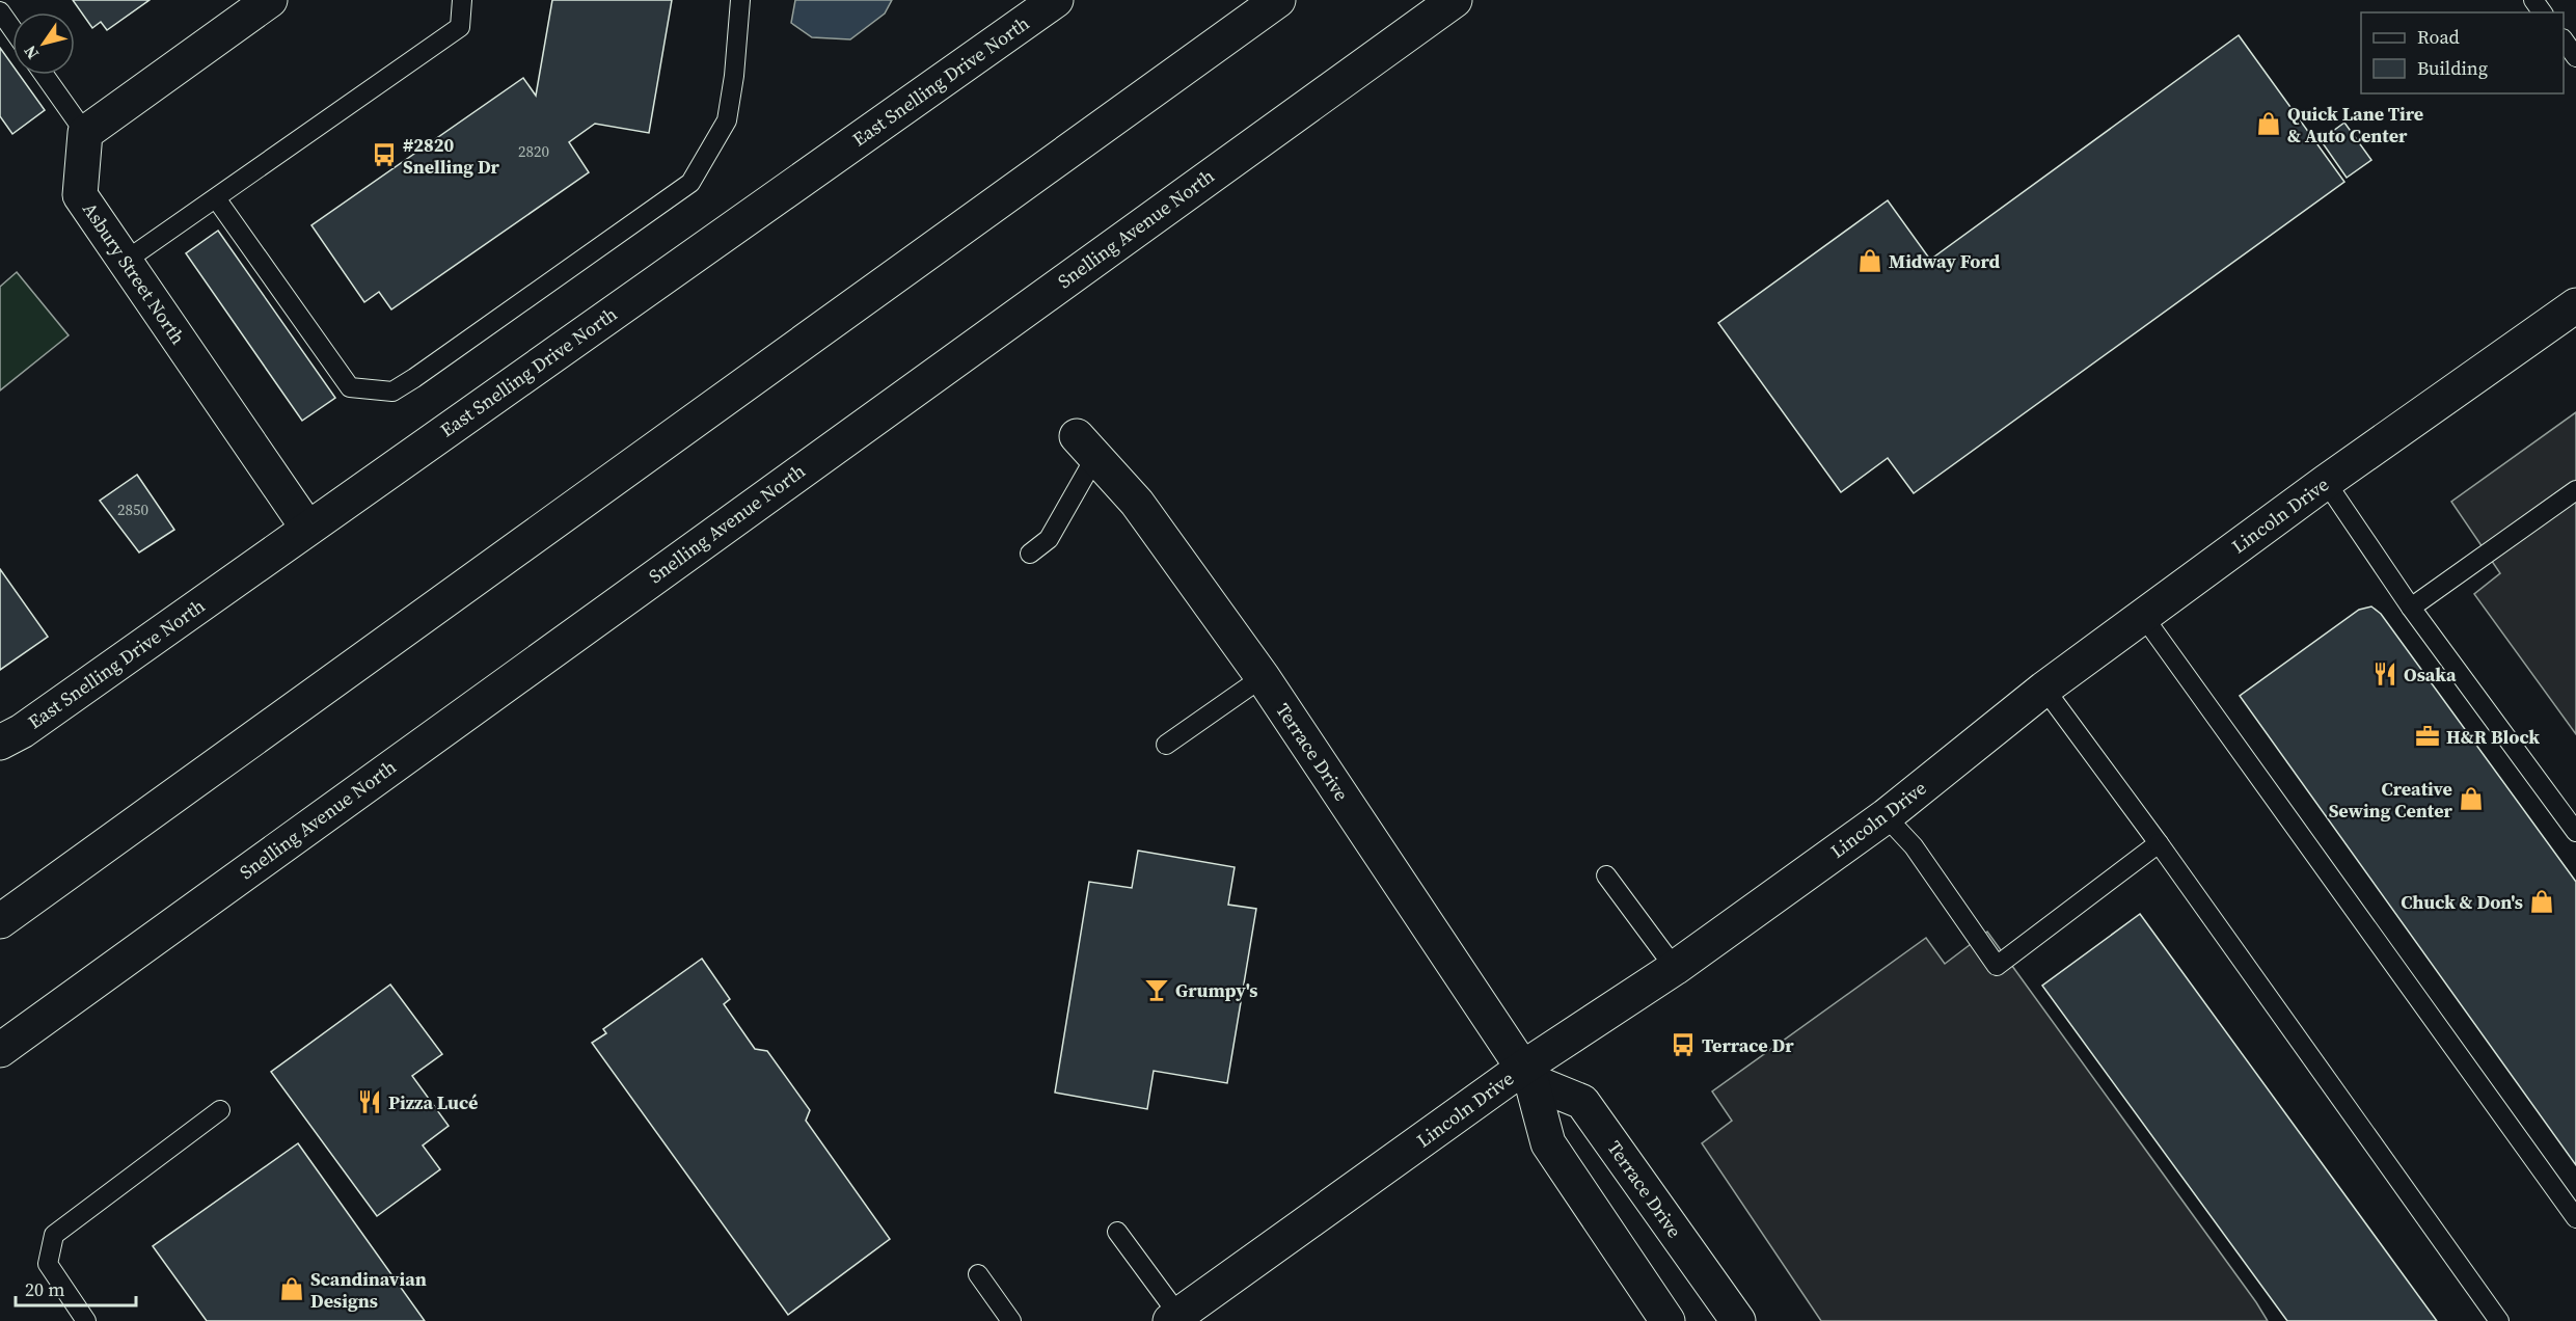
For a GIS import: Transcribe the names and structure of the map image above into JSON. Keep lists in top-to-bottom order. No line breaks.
{"streets":{"main road":["East Snelling Drive North","Snelling Avenue North","Asbury Street North","Lincoln Drive","Terrace Drive"]},"crossings":[["East Snelling Drive North","Asbury Street North"],["Lincoln Drive","Terrace Drive"]],"places":{"shop":["Quick Lane Tire & Auto Center","Midway Ford","Creative Sewing Center","Chuck & Don's","Scandinavian Designs"],"bus stop":["#2820 Snelling Dr","Terrace Dr"],"restaurant":["Osaka","Pizza Lucé"],"office":["H&R Block"],"bar":["Grumpy's"]},"house_numbers":["2820","2850"],"legend":["Road","Building"],"scale_bar":"20 m","north":"bottom left"}
